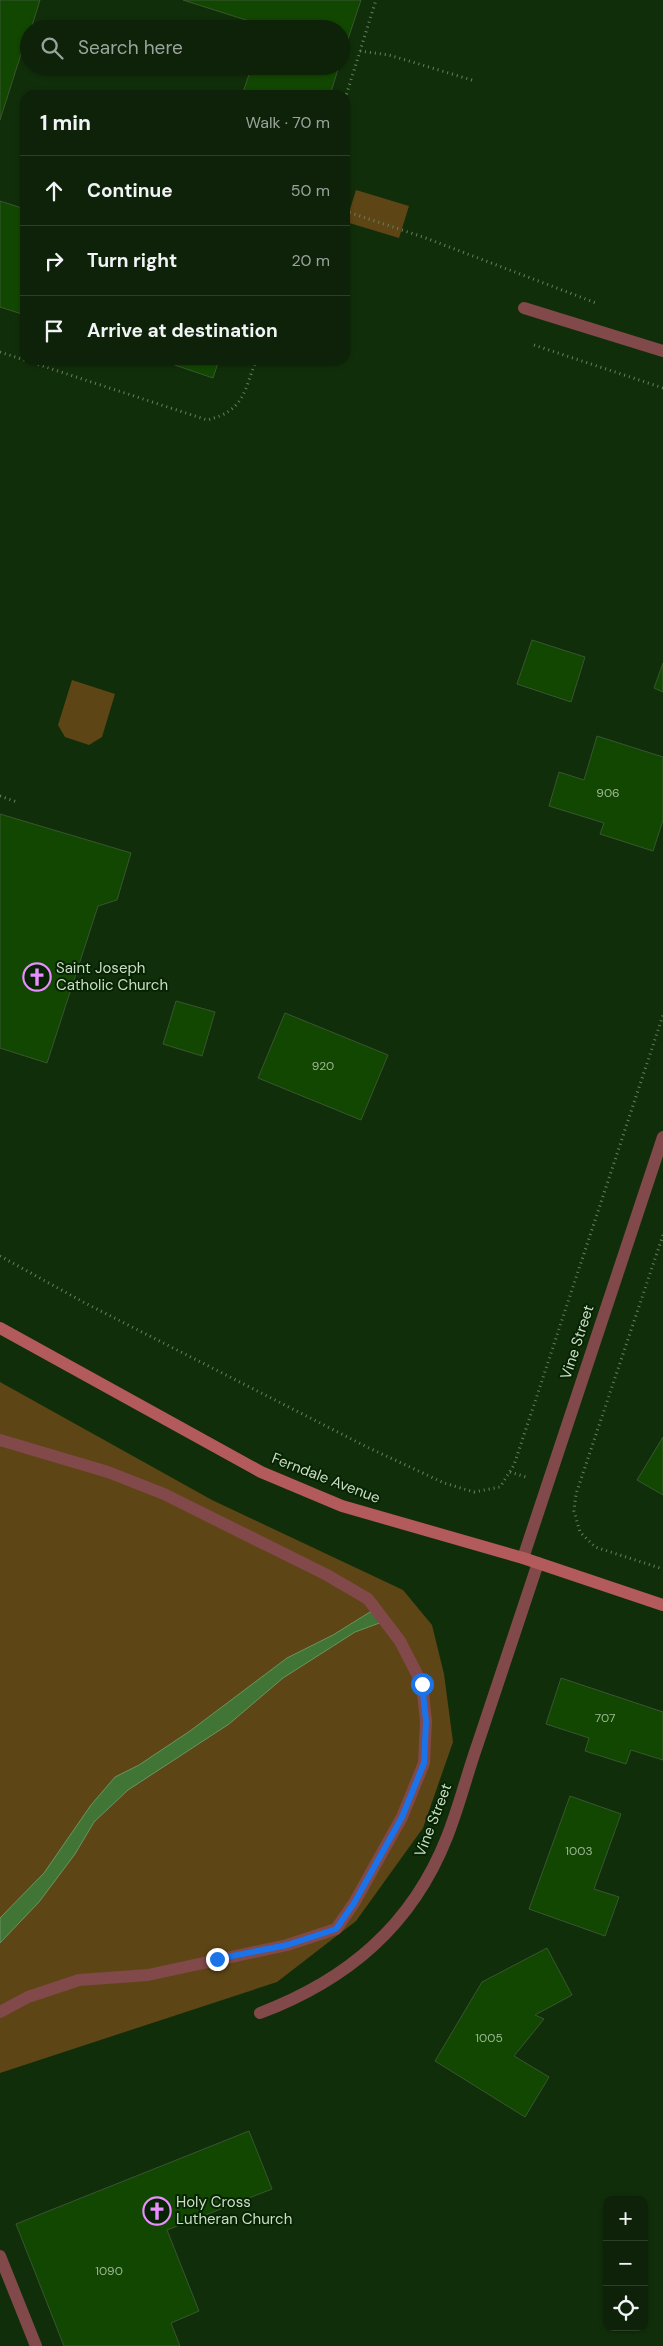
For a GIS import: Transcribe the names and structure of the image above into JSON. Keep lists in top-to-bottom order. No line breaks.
{"streets":{"street":["Vine Street","Ferndale Avenue"]},"crossings":[["Vine Street","Ferndale Avenue"]],"places":{"church":["Saint Joseph Catholic Church","Holy Cross Lutheran Church"]},"house_numbers":["906","920","707","1003","1005","1090"],"page":{"search":"Search here","heading":["1 min","Walk · 70 m"],"list":[["Continue","50 m"],["Turn right","20 m"],"Arrive at destination"],"map_buttons":["+","−"]}}
